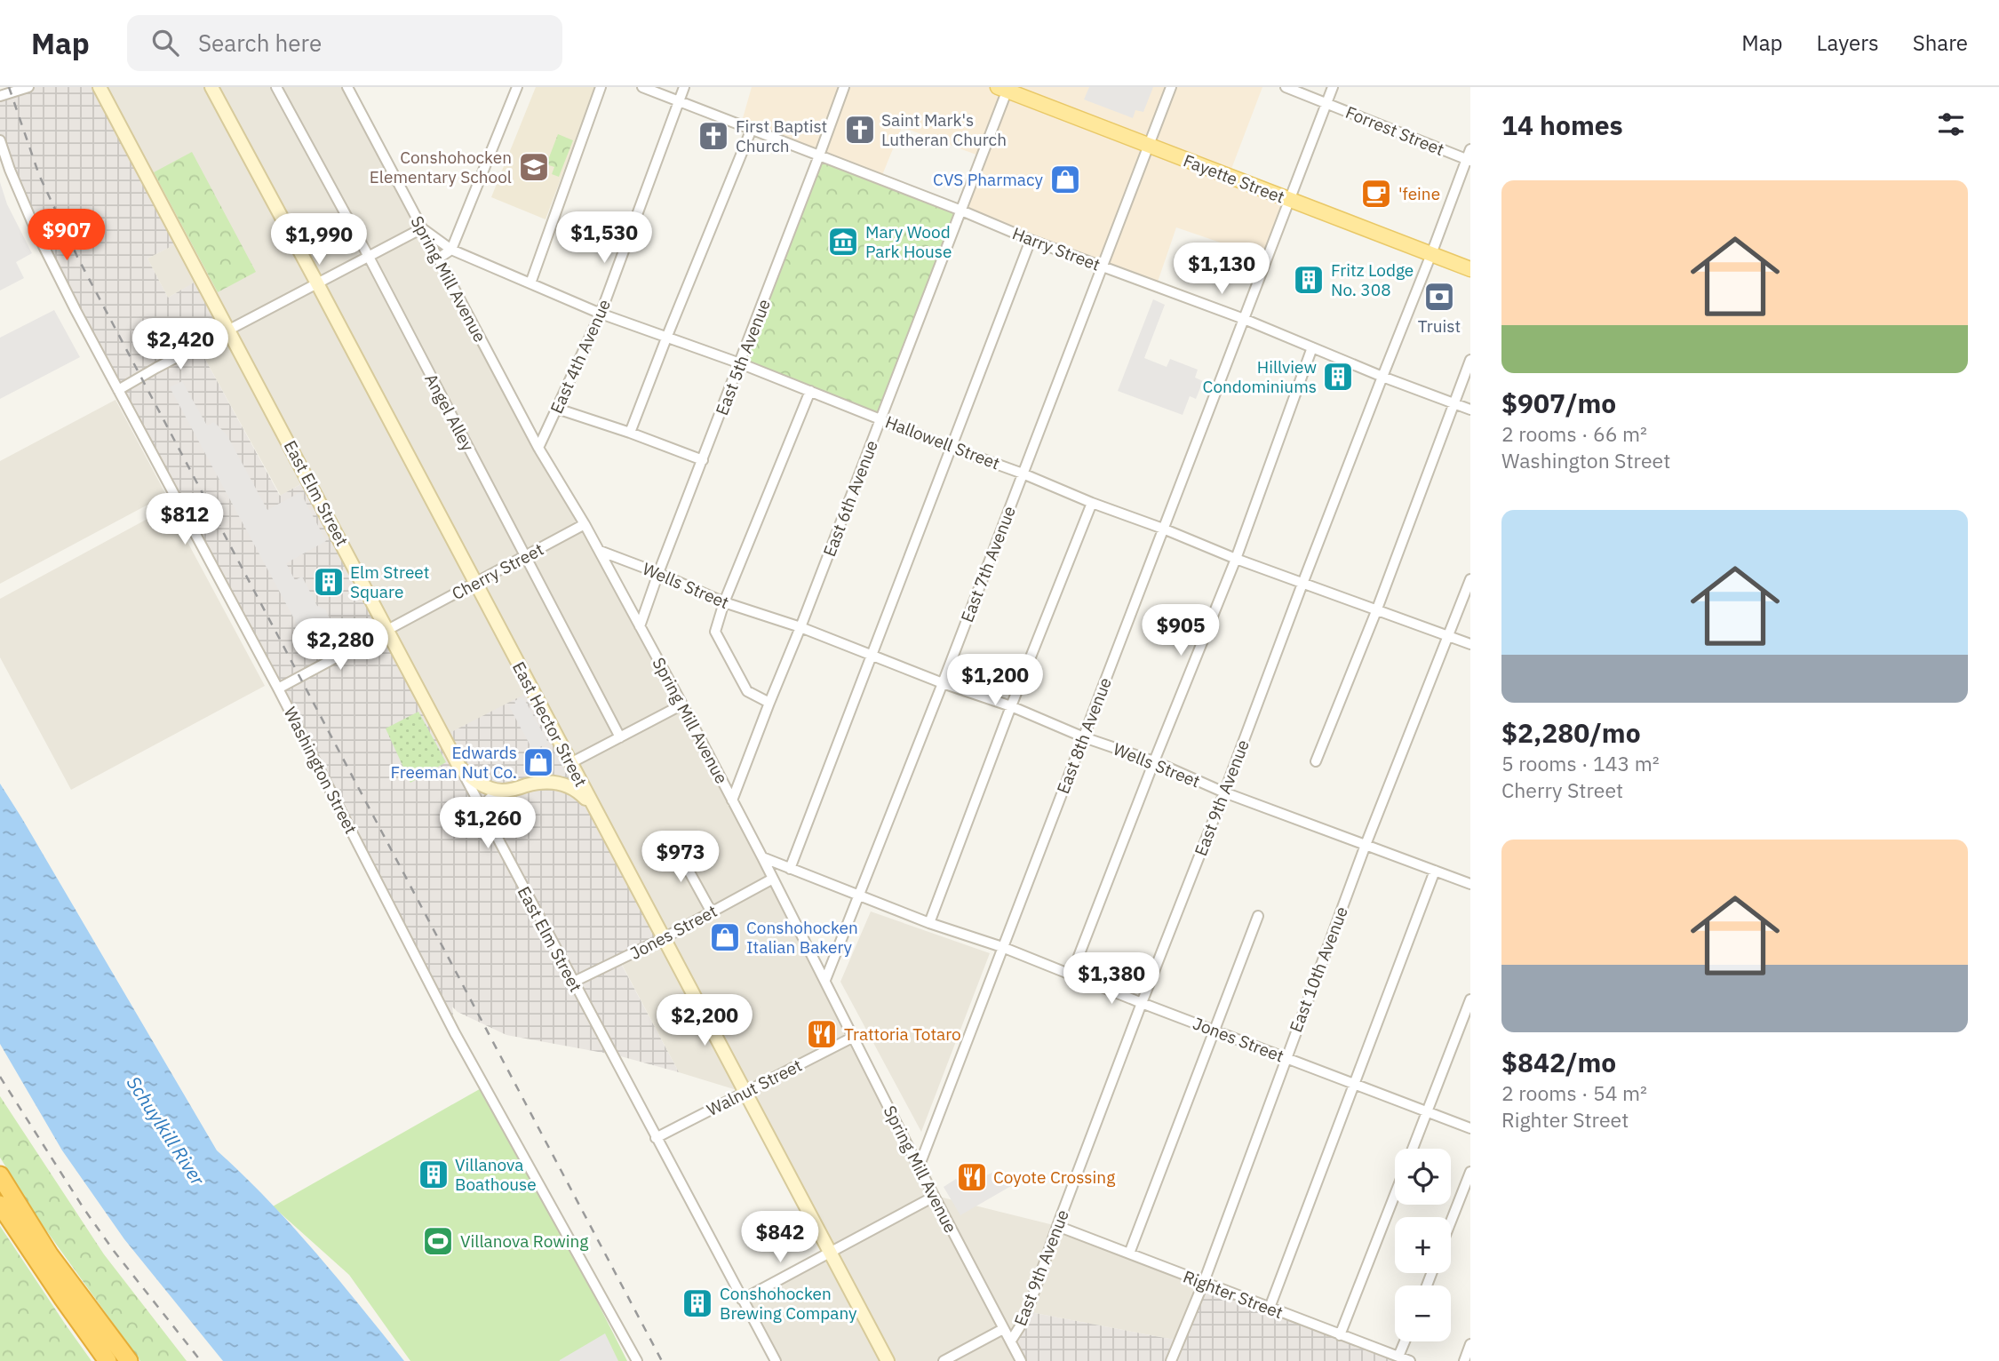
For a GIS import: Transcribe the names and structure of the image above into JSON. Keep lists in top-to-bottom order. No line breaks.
{"streets":{"main road":["Fayette Street","East Elm Street","East Hector Street"],"street":["Forrest Street","Harry Street","Spring Mill Avenue","East 4th Avenue","East 5th Avenue","Angel Alley","Hallowell Street","East 6th Avenue","East 7th Avenue","Cherry Street","Wells Street","East 8th Avenue","Washington Street","East 9th Avenue","Jones Street","East 10th Avenue","Walnut Street","Righter Street"]},"crossings":[["Forrest Street","East 8th Avenue"],["Forrest Street","East 9th Avenue"],["Fayette Street","East 6th Avenue"],["Fayette Street","East 7th Avenue"],["Fayette Street","East 8th Avenue"],["Fayette Street","East 9th Avenue"],["Harry Street","East 4th Avenue"],["Harry Street","East 5th Avenue"],["Harry Street","East 6th Avenue"],["Harry Street","East 7th Avenue"],["Harry Street","East 8th Avenue"],["Harry Street","East 9th Avenue"],["Spring Mill Avenue","East 4th Avenue"],["Spring Mill Avenue","East 5th Avenue"],["Spring Mill Avenue","Hallowell Street"],["Spring Mill Avenue","East 6th Avenue"],["Spring Mill Avenue","East 7th Avenue"],["Spring Mill Avenue","Cherry Street"],["Spring Mill Avenue","Wells Street"],["Spring Mill Avenue","East 8th Avenue"],["Spring Mill Avenue","East 9th Avenue"],["Spring Mill Avenue","Jones Street"],["Spring Mill Avenue","Walnut Street"],["East 4th Avenue","Hallowell Street"],["East 5th Avenue","Hallowell Street"],["East 5th Avenue","Wells Street"],["Angel Alley","Cherry Street"],["Hallowell Street","East 6th Avenue"],["Hallowell Street","East 7th Avenue"],["Hallowell Street","East 8th Avenue"],["Hallowell Street","East 9th Avenue"],["Hallowell Street","East 10th Avenue"],["East Elm Street","Cherry Street"],["East Elm Street","Jones Street"],["East Elm Street","Walnut Street"],["East 6th Avenue","Wells Street"],["East 7th Avenue","Wells Street"],["East 7th Avenue","Jones Street"],["Cherry Street","East Hector Street"],["Cherry Street","Washington Street"],["Wells Street","East 8th Avenue"],["Wells Street","East 9th Avenue"],["Wells Street","East 10th Avenue"],["East Hector Street","Jones Street"],["East Hector Street","Walnut Street"],["East 8th Avenue","Jones Street"],["East 9th Avenue","Jones Street"],["East 9th Avenue","Righter Street"],["Jones Street","East 10th Avenue"],["East 10th Avenue","Righter Street"]],"water":["Schuylkill River"],"places":{"church":["Saint Mark's Lutheran Church","First Baptist Church"],"school or university":["Conshohocken Elementary School"],"shop":["CVS Pharmacy","Edwards Freeman Nut Co.","Conshohocken Italian Bakery"],"cafe":["'feine"],"museum":["Mary Wood Park House"],"building":["Fritz Lodge No. 308","Hillview Condominiums","Elm Street Square","Villanova Boathouse","Conshohocken Brewing Company"],"bank":["Truist"],"restaurant":["Trattoria Totaro","Coyote Crossing"],"sports":["Villanova Rowing"]},"page":{"header":"Map","search":"Search here","nav":["Map","Layers","Share"],"heading":"14 homes","list":[{"name":"$907/mo","note":"2 rooms · 66 m² · Washington Street"},{"name":"$2,280/mo","note":"5 rooms · 143 m² · Cherry Street"},{"name":"$842/mo","note":"2 rooms · 54 m² · Righter Street"}],"price":["$907","$1,530","$1,990","$1,130","$2,420","$812","$905","$2,280","$1,200","$1,260","$973","$1,380","$2,200","$842"],"map_buttons":["+","−"]}}
